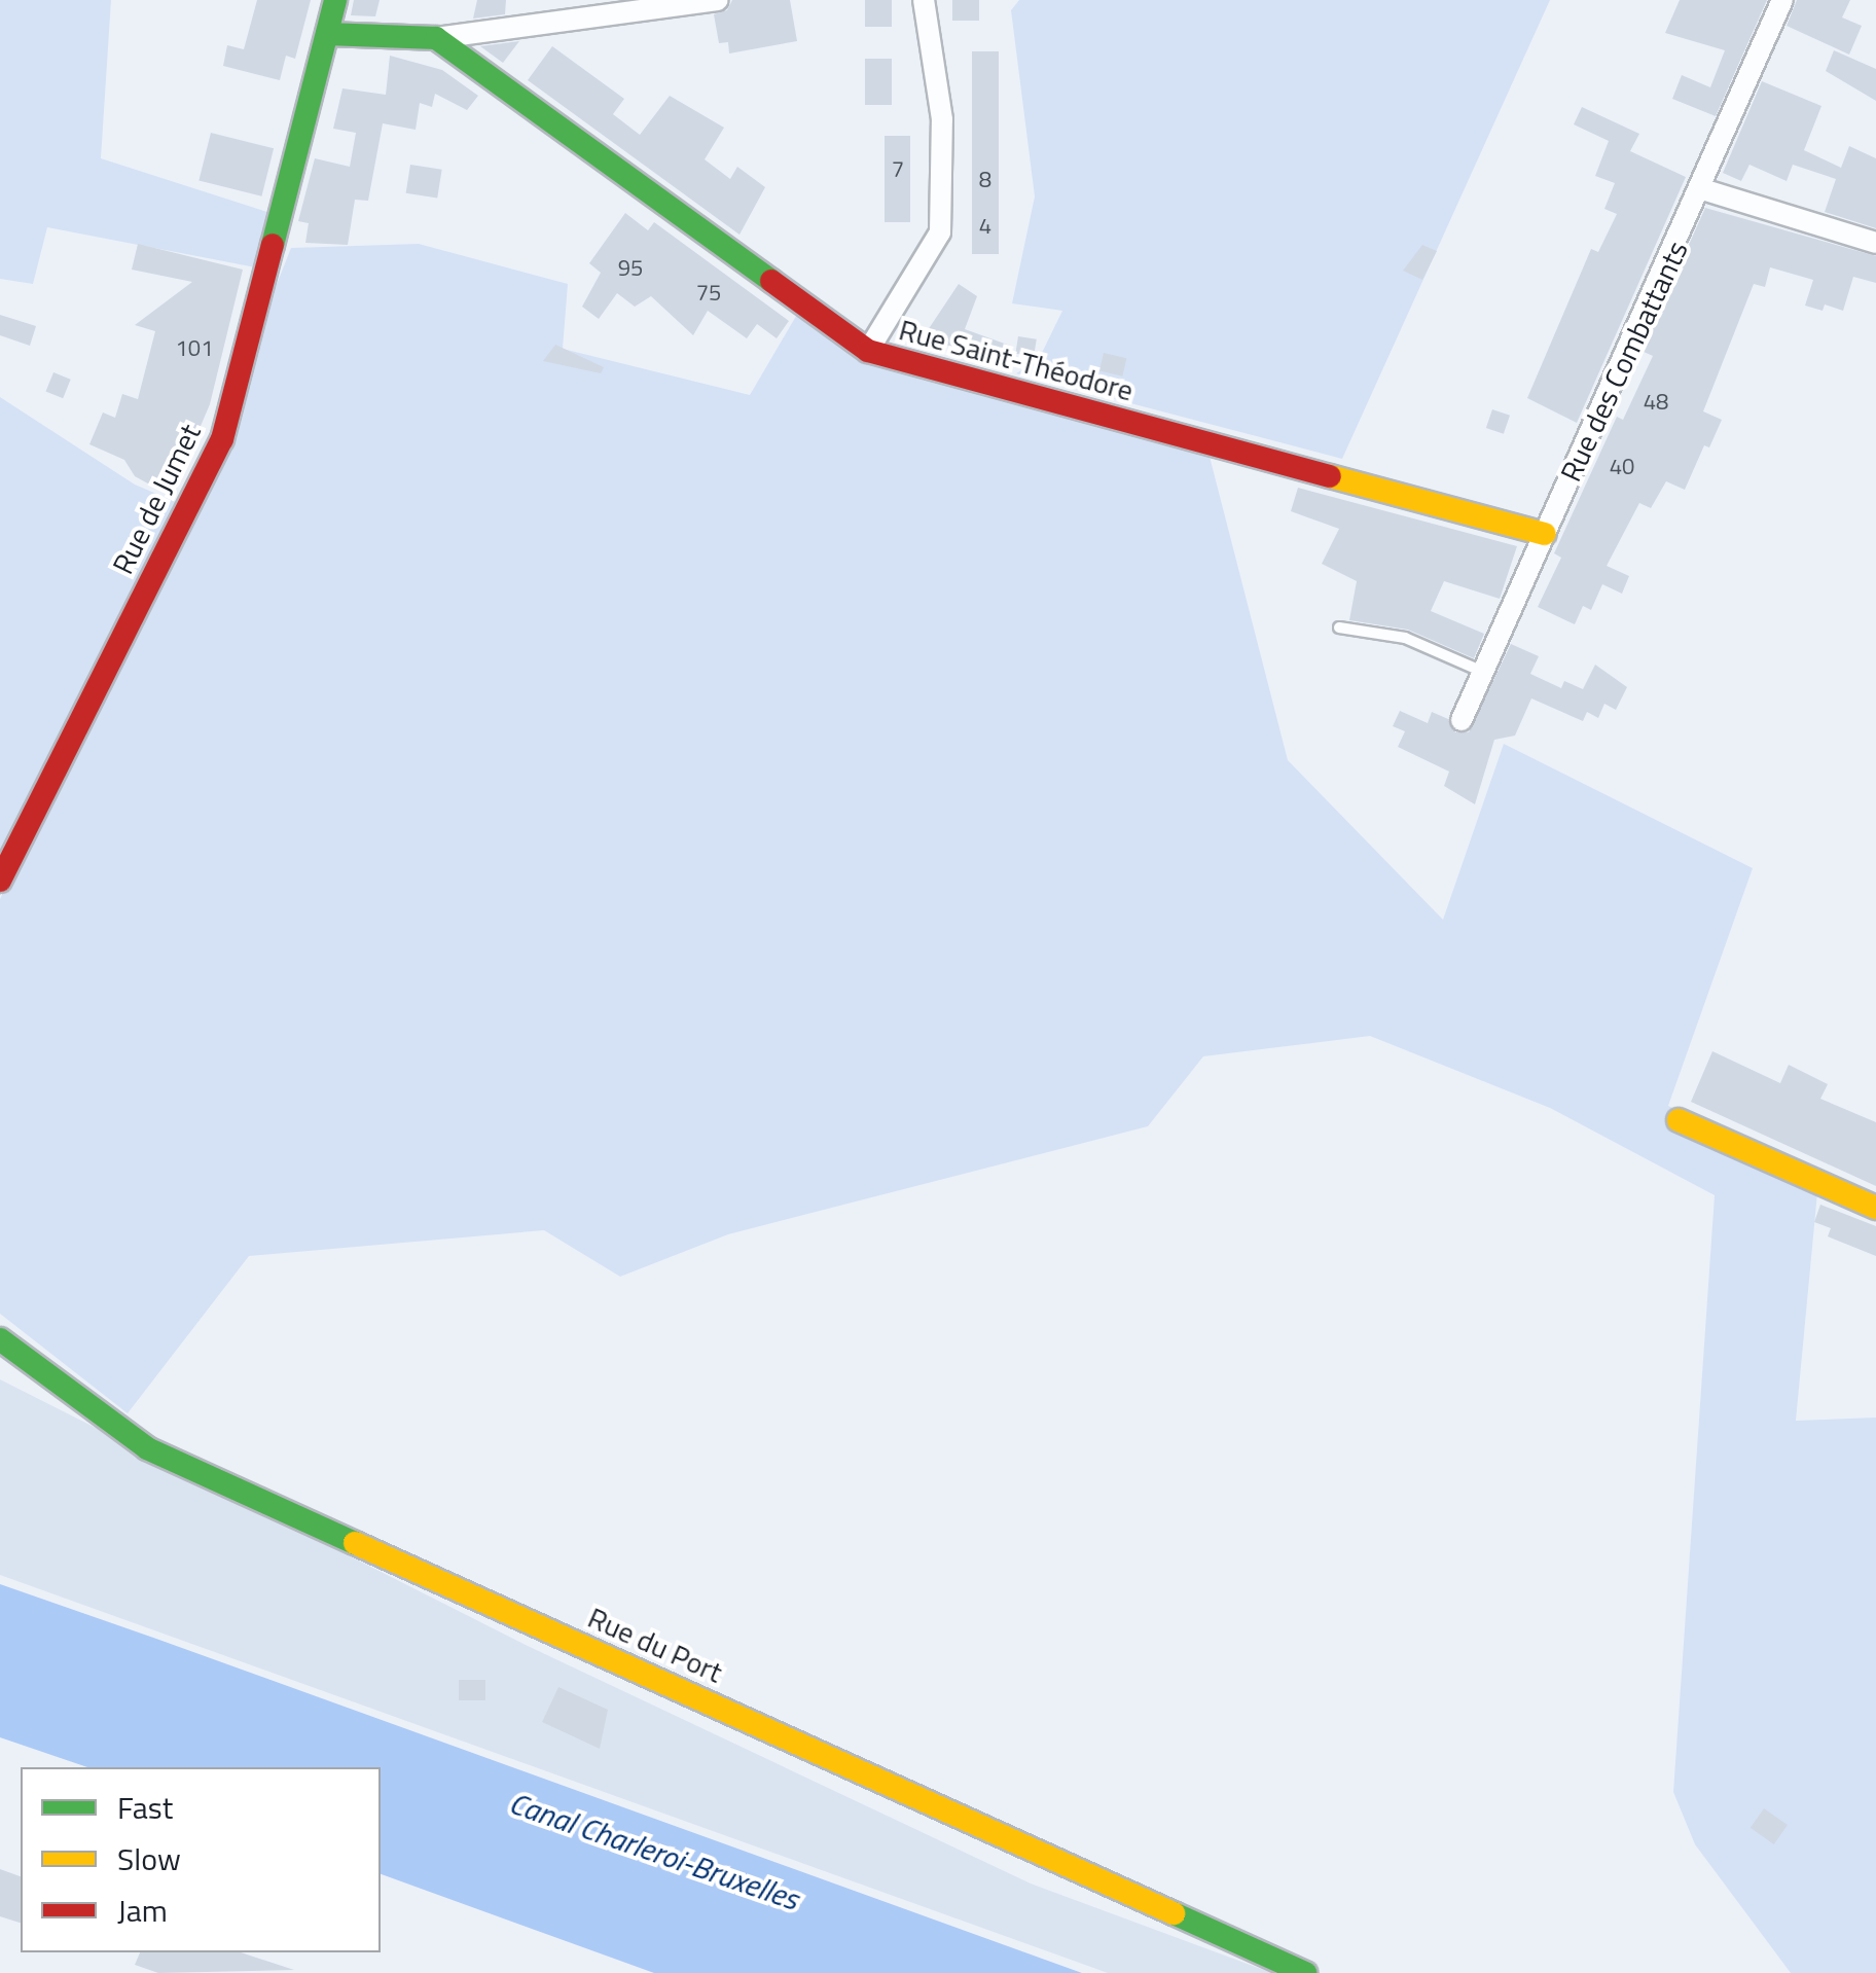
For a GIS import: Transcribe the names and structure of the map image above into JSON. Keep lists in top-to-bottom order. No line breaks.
{"streets":{"street":["Rue Saint-Théodore","Rue des Combattants","Rue de Jumet","Rue du Port"]},"crossings":[["Rue Saint-Théodore","Rue des Combattants"]],"water":["Canal Charleroi-Bruxelles"],"house_numbers":["7","8","4","95","75","101","48","40"],"legend":["Fast","Slow","Jam"]}
